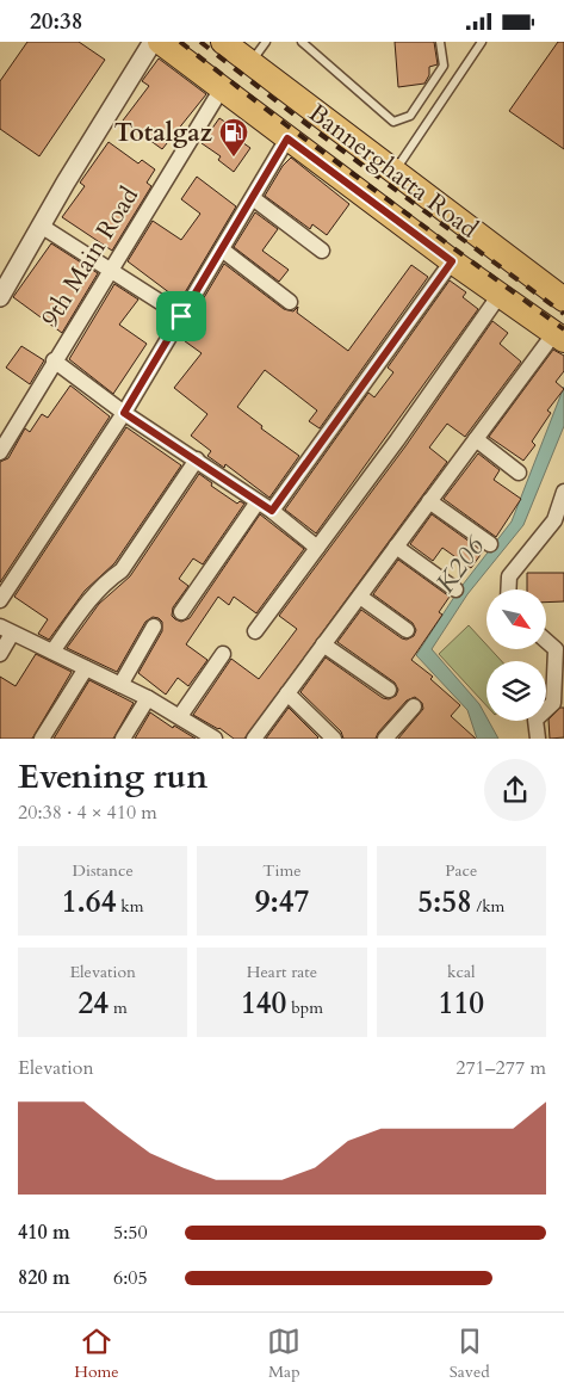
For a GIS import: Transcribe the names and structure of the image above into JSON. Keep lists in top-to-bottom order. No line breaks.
{"streets":{"main road":["Bannerghatta Road"],"street":["9th Main Road"]},"crossings":[["Bannerghatta Road","9th Main Road"]],"water":["K206"],"places":{"fuel station":["Totalgaz"]},"north":"bottom right","page":{"status":"20:38","heading":["Evening run","20:38 · 4 × 410 m"],"stats":[["Distance","1.64 km"],["Time","9:47"],["Pace","5:58 /km"],["Elevation","24 m"],["Heart rate","140 bpm"],["kcal","110"]],"chart":["Elevation","271–277 m"],"list":[{"name":"410 m","note":"5:50"},{"name":"820 m","note":"6:05"}],"tabs":["Home","Map","Saved"]}}
